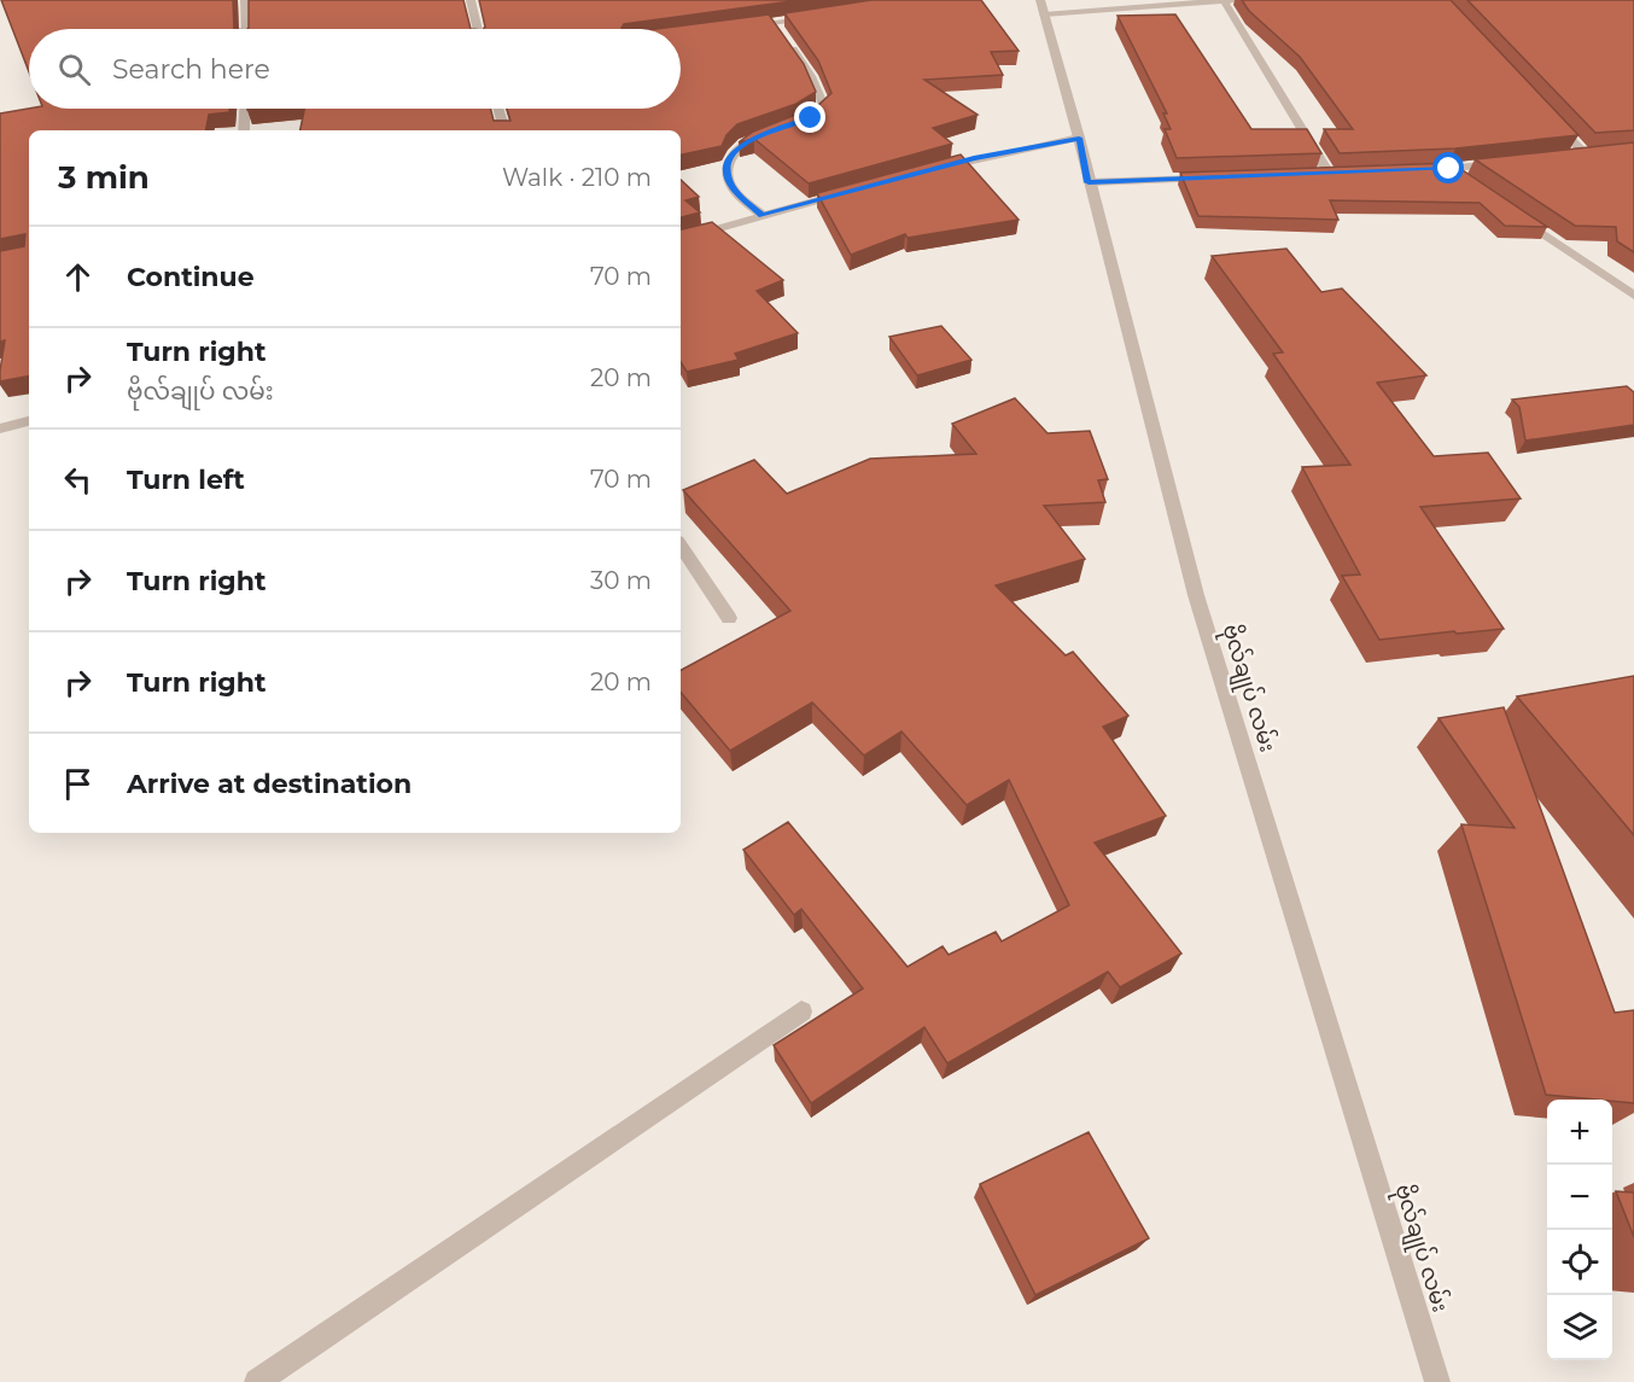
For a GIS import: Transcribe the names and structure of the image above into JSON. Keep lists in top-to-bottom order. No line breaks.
{"streets":{"street":["ဗိုလ်ချုပ် လမ်း"]},"page":{"search":"Search here","heading":["3 min","Walk · 210 m"],"list":[["Continue","70 m"],["Turn right","ဗိုလ်ချုပ် လမ်း","20 m"],["Turn left","70 m"],["Turn right","30 m"],["Turn right","20 m"],"Arrive at destination"],"map_buttons":["+","−"]}}
